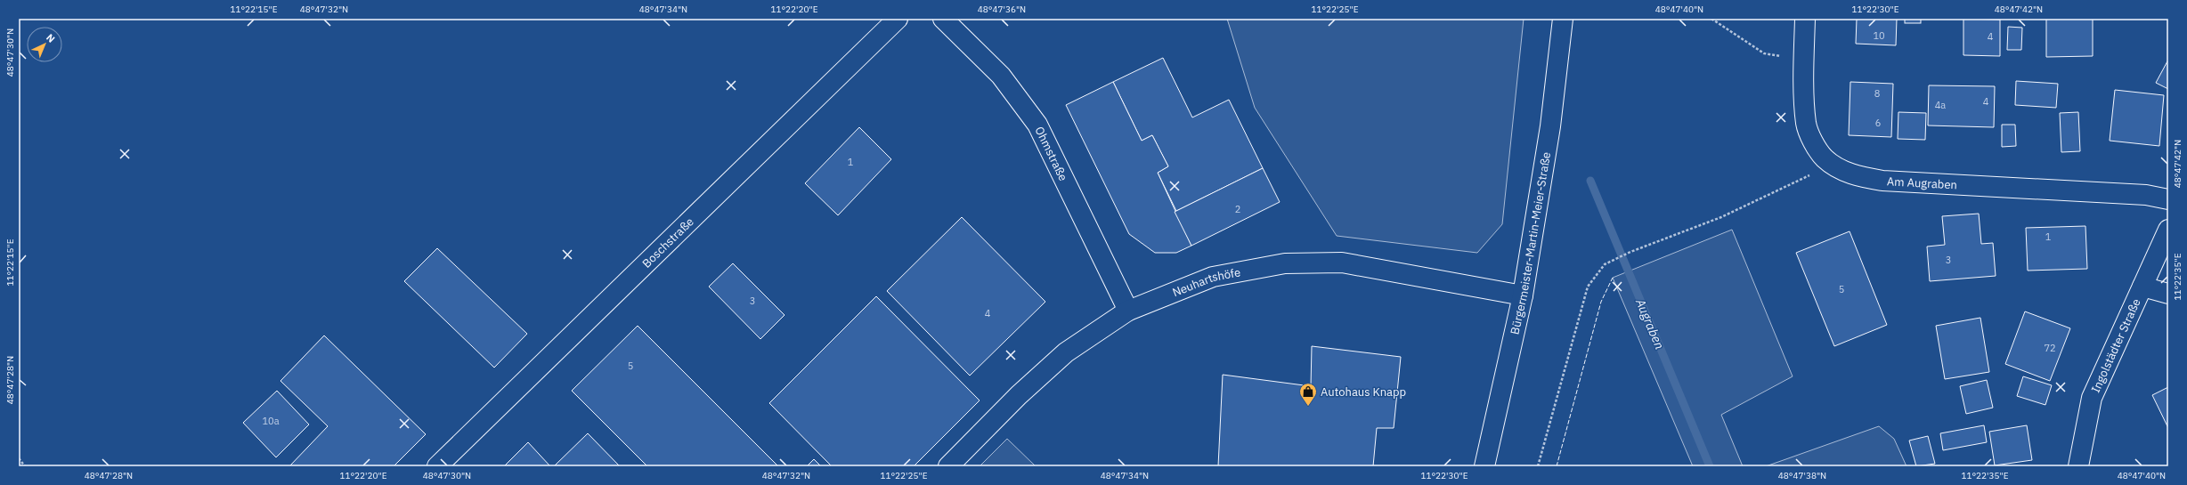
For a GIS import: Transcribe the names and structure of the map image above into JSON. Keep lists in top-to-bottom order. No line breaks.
{"streets":{"street":["Ohmstraße","Am Augraben","Boschstraße","Bürgermeister-Martin-Meier-Straße","Neuhartshöfe","Ingolstädter Straße"]},"crossings":[["Ohmstraße","Neuhartshöfe"],["Bürgermeister-Martin-Meier-Straße","Neuhartshöfe"]],"water":["Augraben"],"places":{"shop":["Autohaus Knapp"]},"house_numbers":["10","4","8","4","4a","6","1","2","1","3","5","3","4","72","5","10a"],"north":"top right","coordinates":["11°22'15\"E","48°47'32\"N","48°47'34\"N","11°22'20\"E","48°47'36\"N","11°22'25\"E","48°47'40\"N","11°22'30\"E","48°47'42\"N","48°47'30\"N","11°22'35\"E","48°47'28\"N","48°47'38\"N"]}
